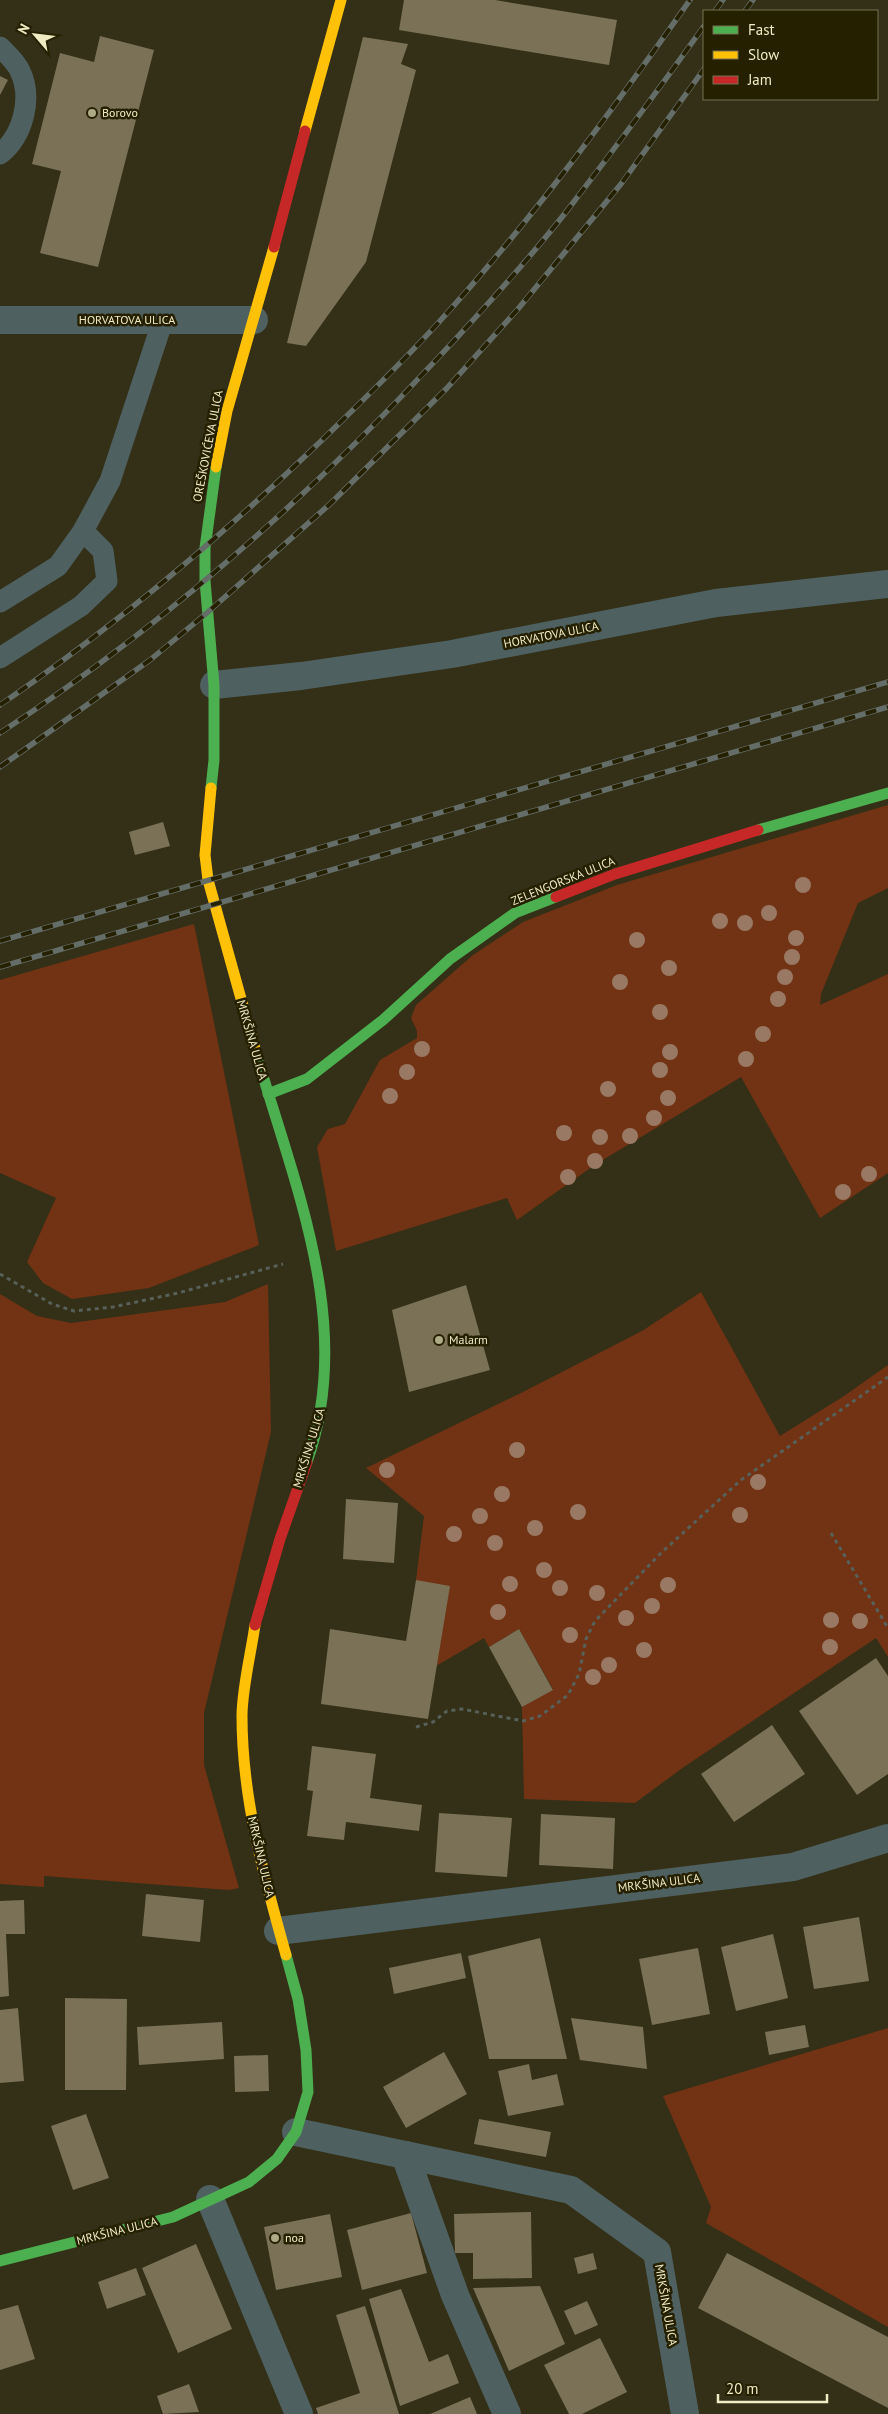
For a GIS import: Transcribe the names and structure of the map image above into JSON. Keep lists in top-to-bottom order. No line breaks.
{"streets":{"street":["HORVATOVA ULICA","OREŠKOVIĆEVA ULICA","ZELENGORSKA ULICA","MRKŠINA ULICA"]},"crossings":[["HORVATOVA ULICA","OREŠKOVIĆEVA ULICA"],["OREŠKOVIĆEVA ULICA","MRKŠINA ULICA"],["ZELENGORSKA ULICA","MRKŠINA ULICA"]],"places":["Borovo","Malarm","noa"],"legend":["Fast","Slow","Jam"],"scale_bar":"20 m","north":"top left"}
